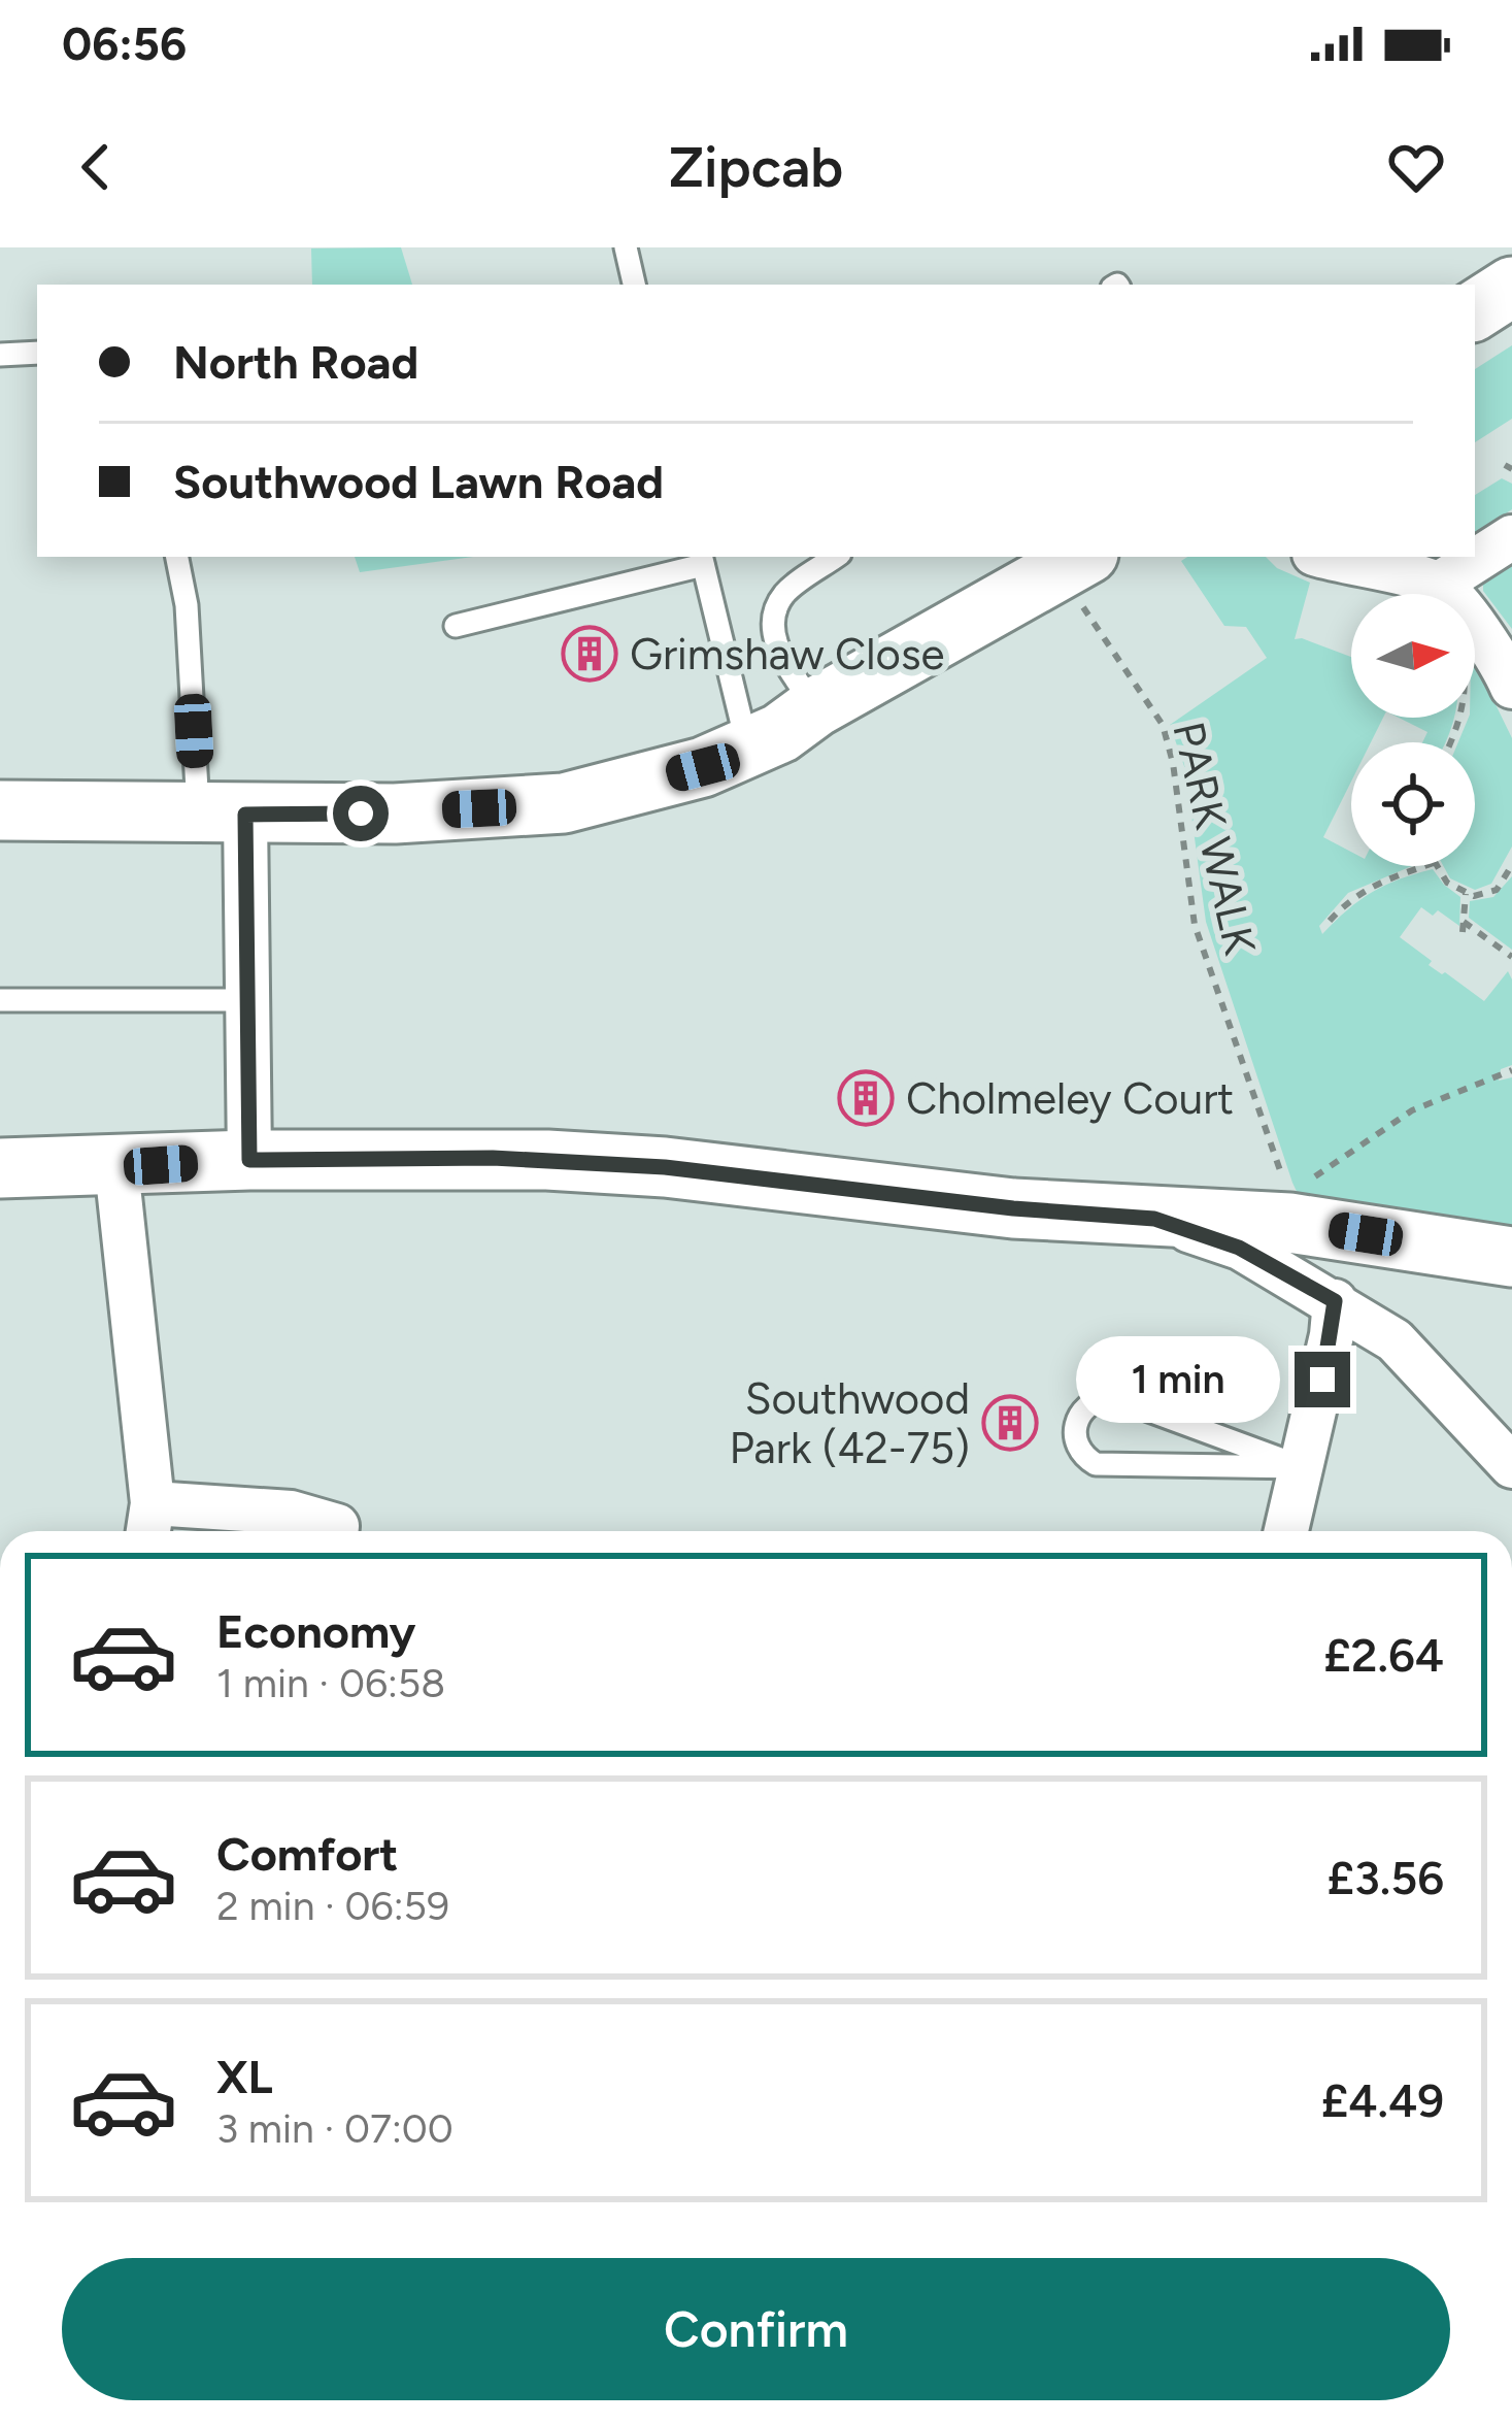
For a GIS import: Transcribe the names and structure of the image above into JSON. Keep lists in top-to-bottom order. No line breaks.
{"streets":{"path":["PARK WALK"]},"places":{"building":["Grimshaw Close","Cholmeley Court","Southwood Park (42-75)"]},"north":"right","page":{"status":"06:56","header":"Zipcab","banner":["North Road","Southwood Lawn Road"],"bubble":"1 min","list":[{"name":"Economy","note":"1 min · 06:58","value":"£2.64"},{"name":"Comfort","note":"2 min · 06:59","value":"£3.56"},{"name":"XL","note":"3 min · 07:00","value":"£4.49"}],"buttons":"Confirm"}}
